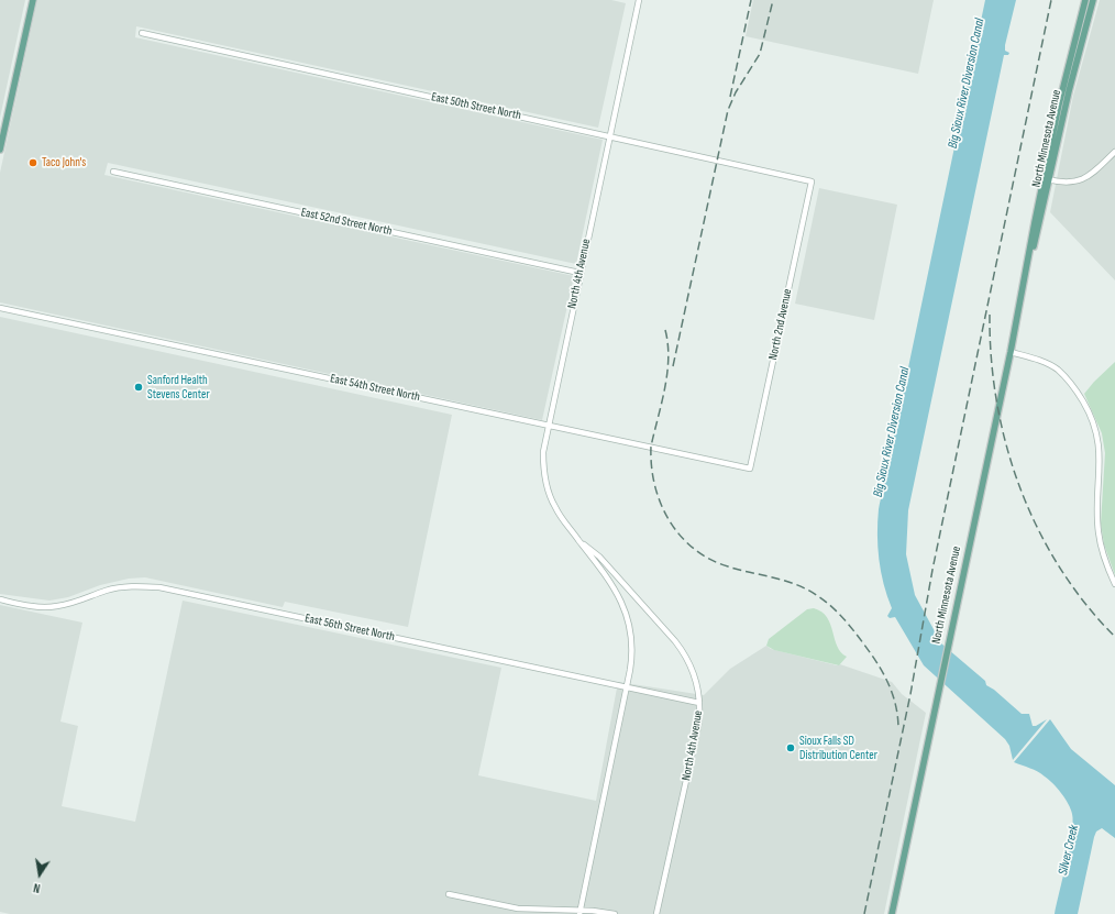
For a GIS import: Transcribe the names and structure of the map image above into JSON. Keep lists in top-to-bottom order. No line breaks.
{"streets":{"main road":["North Minnesota Avenue"],"street":["East 50th Street North","East 52nd Street North","North 4th Avenue","North 2nd Avenue","East 54th Street North","East 56th Street North"]},"crossings":[["East 50th Street North","North 4th Avenue"],["East 50th Street North","North 2nd Avenue"],["East 52nd Street North","North 4th Avenue"],["North 4th Avenue","East 54th Street North"],["North 4th Avenue","East 56th Street North"],["North 2nd Avenue","East 54th Street North"]],"water":["Big Sioux River Diversion Canal","Silver Creek"],"places":["Taco John's","Sanford Health Stevens Center","Sioux Falls SD Distribution Center"],"north":"bottom"}
